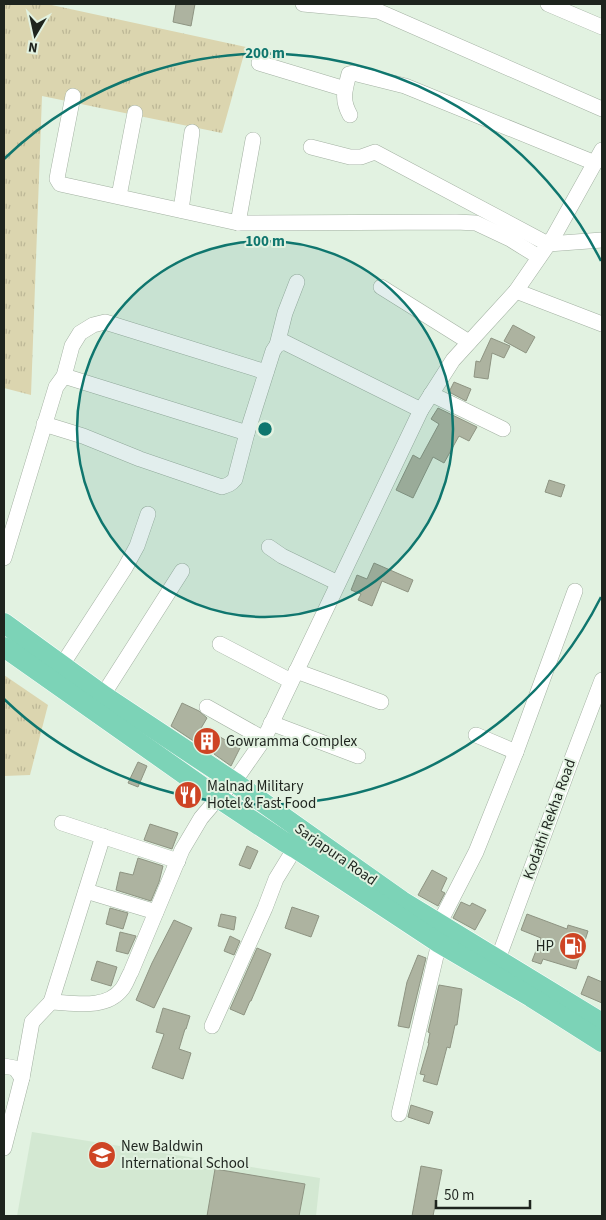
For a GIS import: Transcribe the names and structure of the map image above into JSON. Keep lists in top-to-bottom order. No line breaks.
{"streets":{"main road":["Sarjapura Road"],"street":["Kodathi Rekha Road"]},"crossings":[["Kodathi Rekha Road","Sarjapura Road"]],"places":{"building":["Gowramma Complex"],"restaurant":["Malnad Military Hotel & Fast Food"],"fuel station":["HP"],"school or university":["New Baldwin International School"]},"scale_bar":"50 m","north":"bottom","rings":["200 m","100 m"]}
